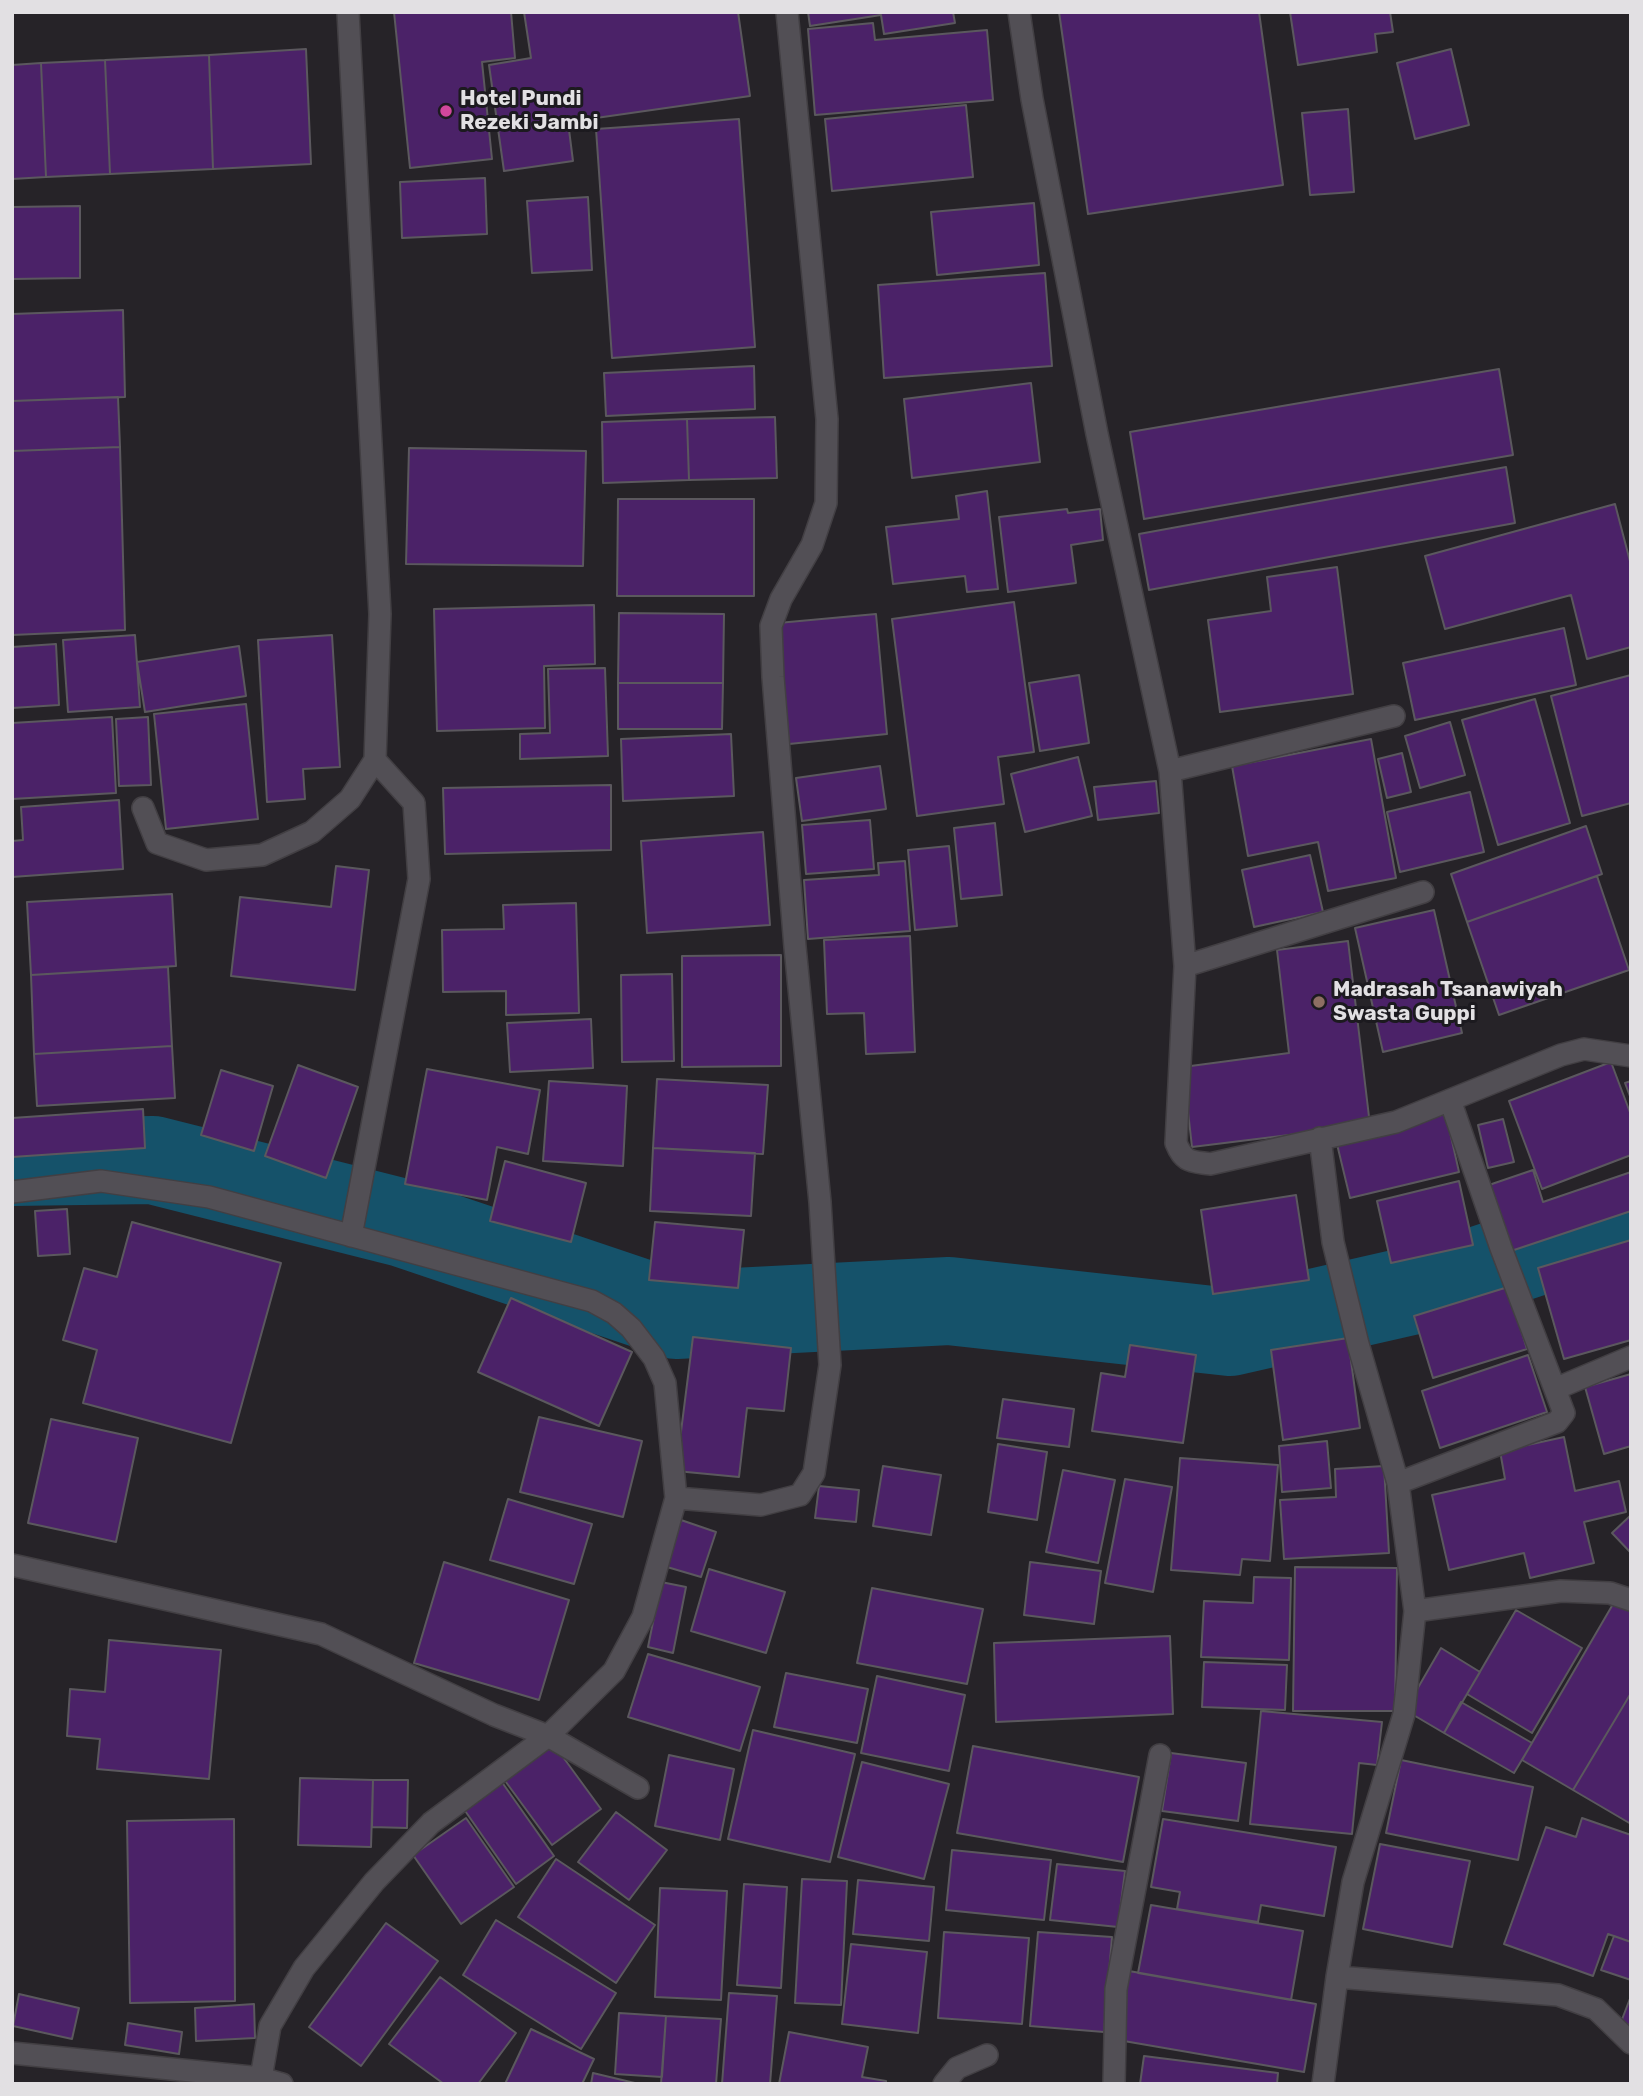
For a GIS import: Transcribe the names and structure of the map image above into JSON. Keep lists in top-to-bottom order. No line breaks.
{"places":["Hotel Pundi Rezeki Jambi","Madrasah Tsanawiyah Swasta Guppi"]}
